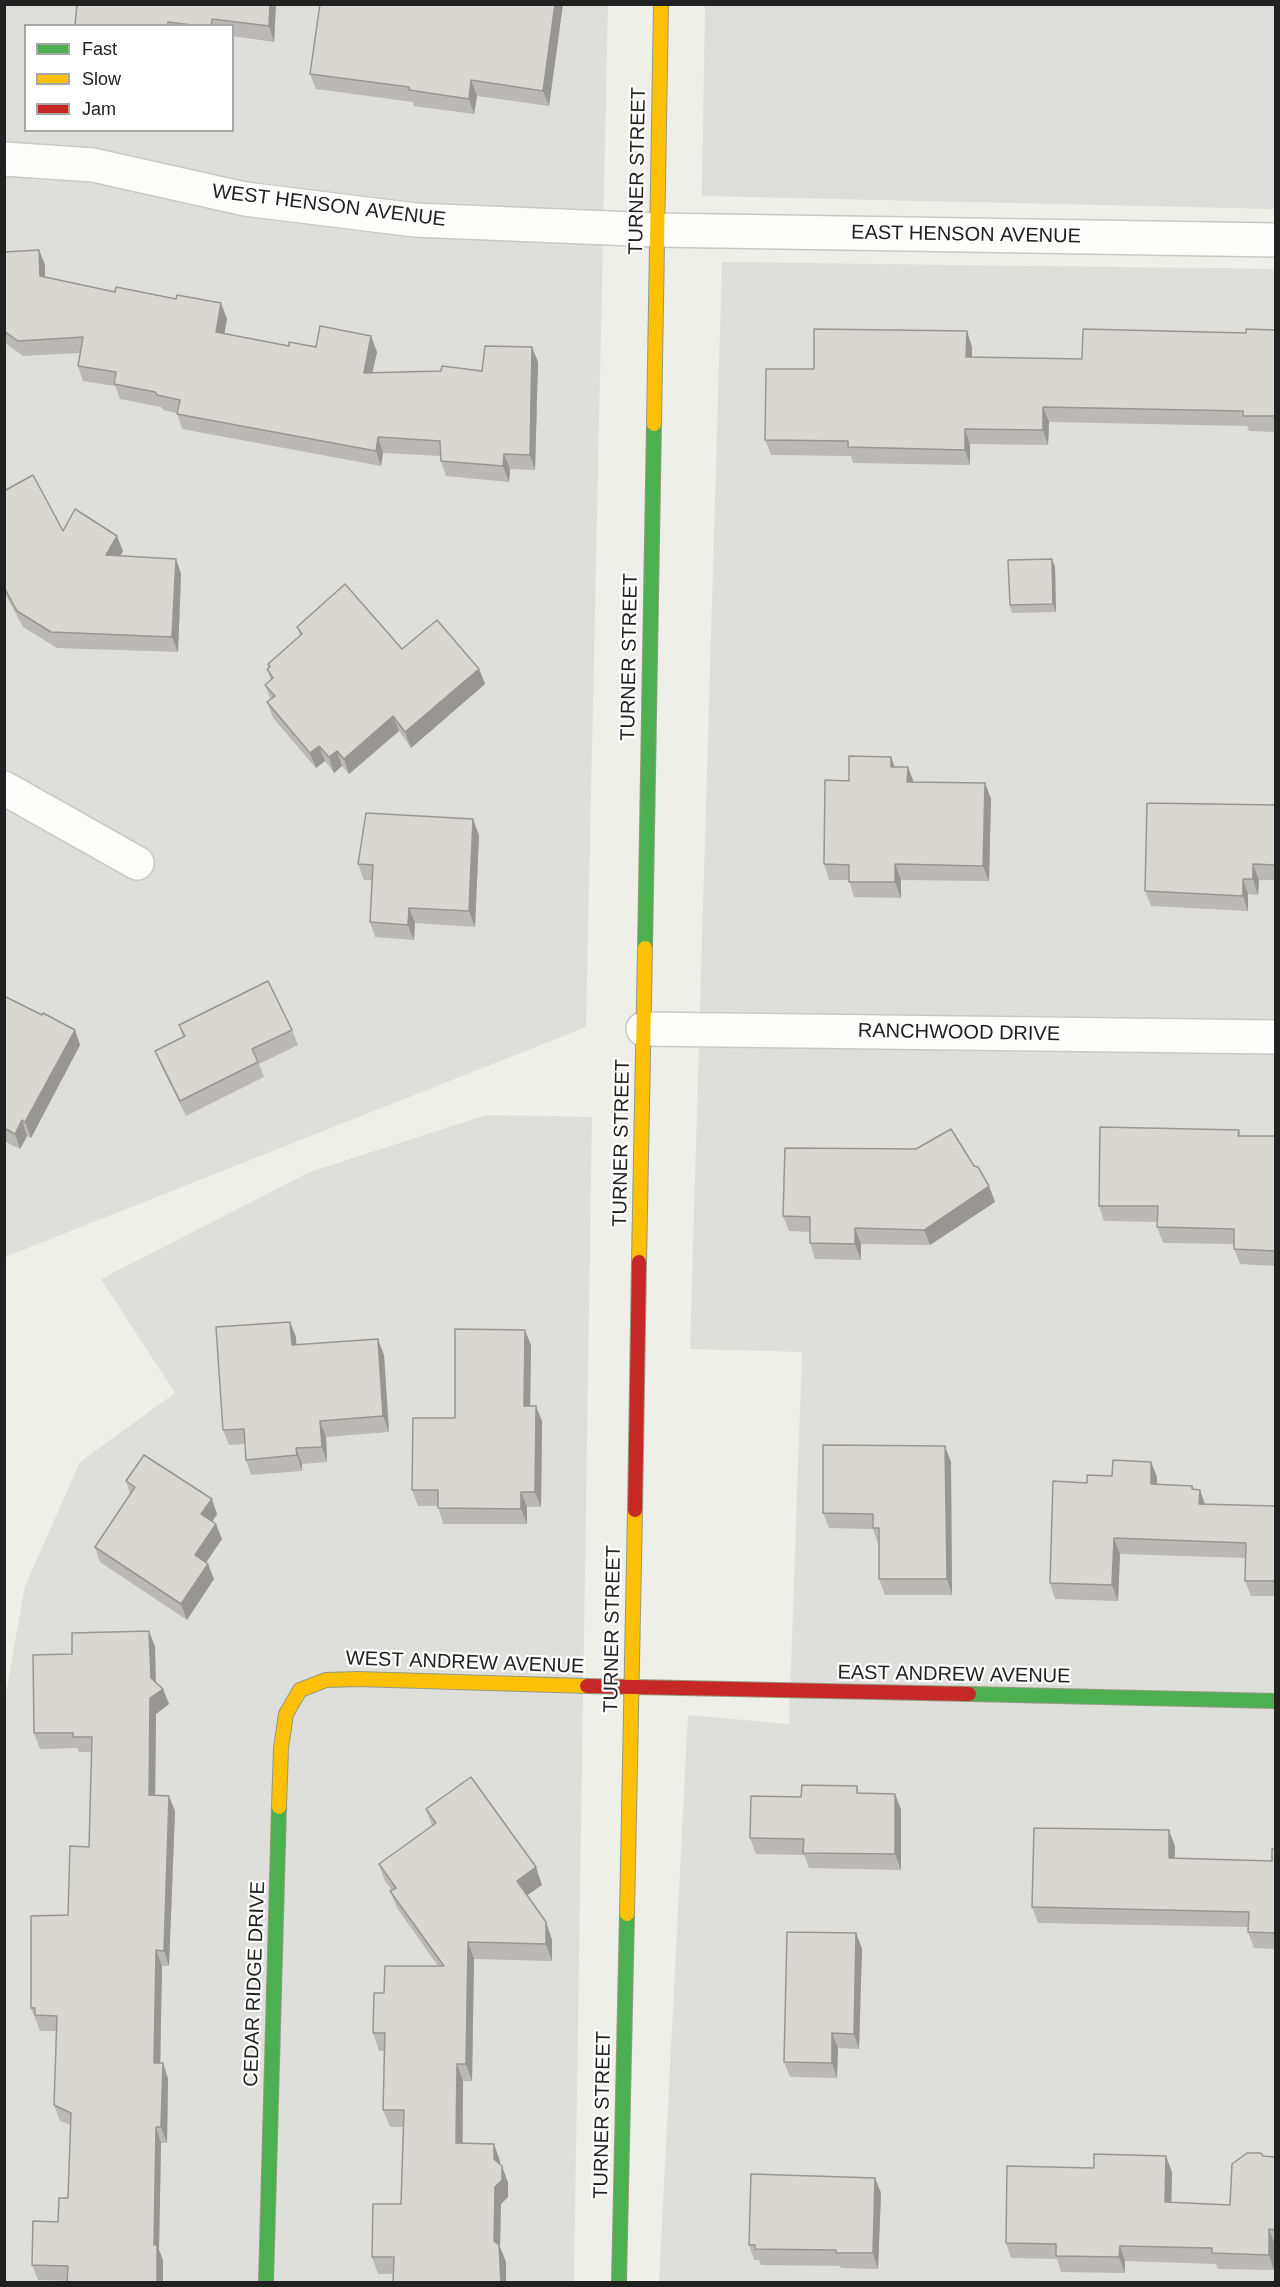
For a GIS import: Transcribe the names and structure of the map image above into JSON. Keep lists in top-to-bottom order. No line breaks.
{"streets":{"street":["TURNER STREET","WEST HENSON AVENUE","EAST HENSON AVENUE","RANCHWOOD DRIVE","WEST ANDREW AVENUE","EAST ANDREW AVENUE","CEDAR RIDGE DRIVE"]},"crossings":[["TURNER STREET","WEST HENSON AVENUE"],["TURNER STREET","EAST HENSON AVENUE"],["TURNER STREET","RANCHWOOD DRIVE"],["TURNER STREET","WEST ANDREW AVENUE"],["TURNER STREET","EAST ANDREW AVENUE"],["WEST HENSON AVENUE","EAST HENSON AVENUE"],["WEST ANDREW AVENUE","EAST ANDREW AVENUE"],["WEST ANDREW AVENUE","CEDAR RIDGE DRIVE"]],"legend":["Fast","Slow","Jam"]}
